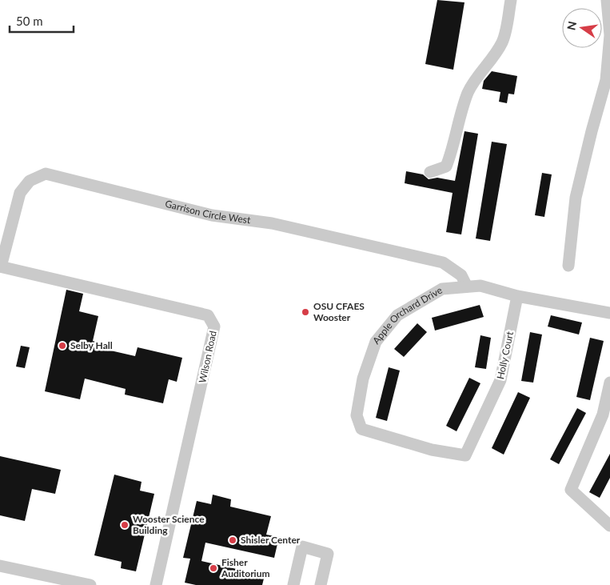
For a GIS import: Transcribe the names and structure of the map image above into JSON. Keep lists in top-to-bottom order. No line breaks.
{"streets":{"street":["Garrison Circle West","Apple Orchard Drive","Holly Court","Wilson Road"]},"crossings":[["Garrison Circle West","Apple Orchard Drive"],["Garrison Circle West","Wilson Road"],["Apple Orchard Drive","Holly Court"]],"places":["OSU CFAES Wooster","Selby Hall","Wooster Science Building","Shisler Center","Fisher Auditorium"],"scale_bar":"50 m","north":"left"}
